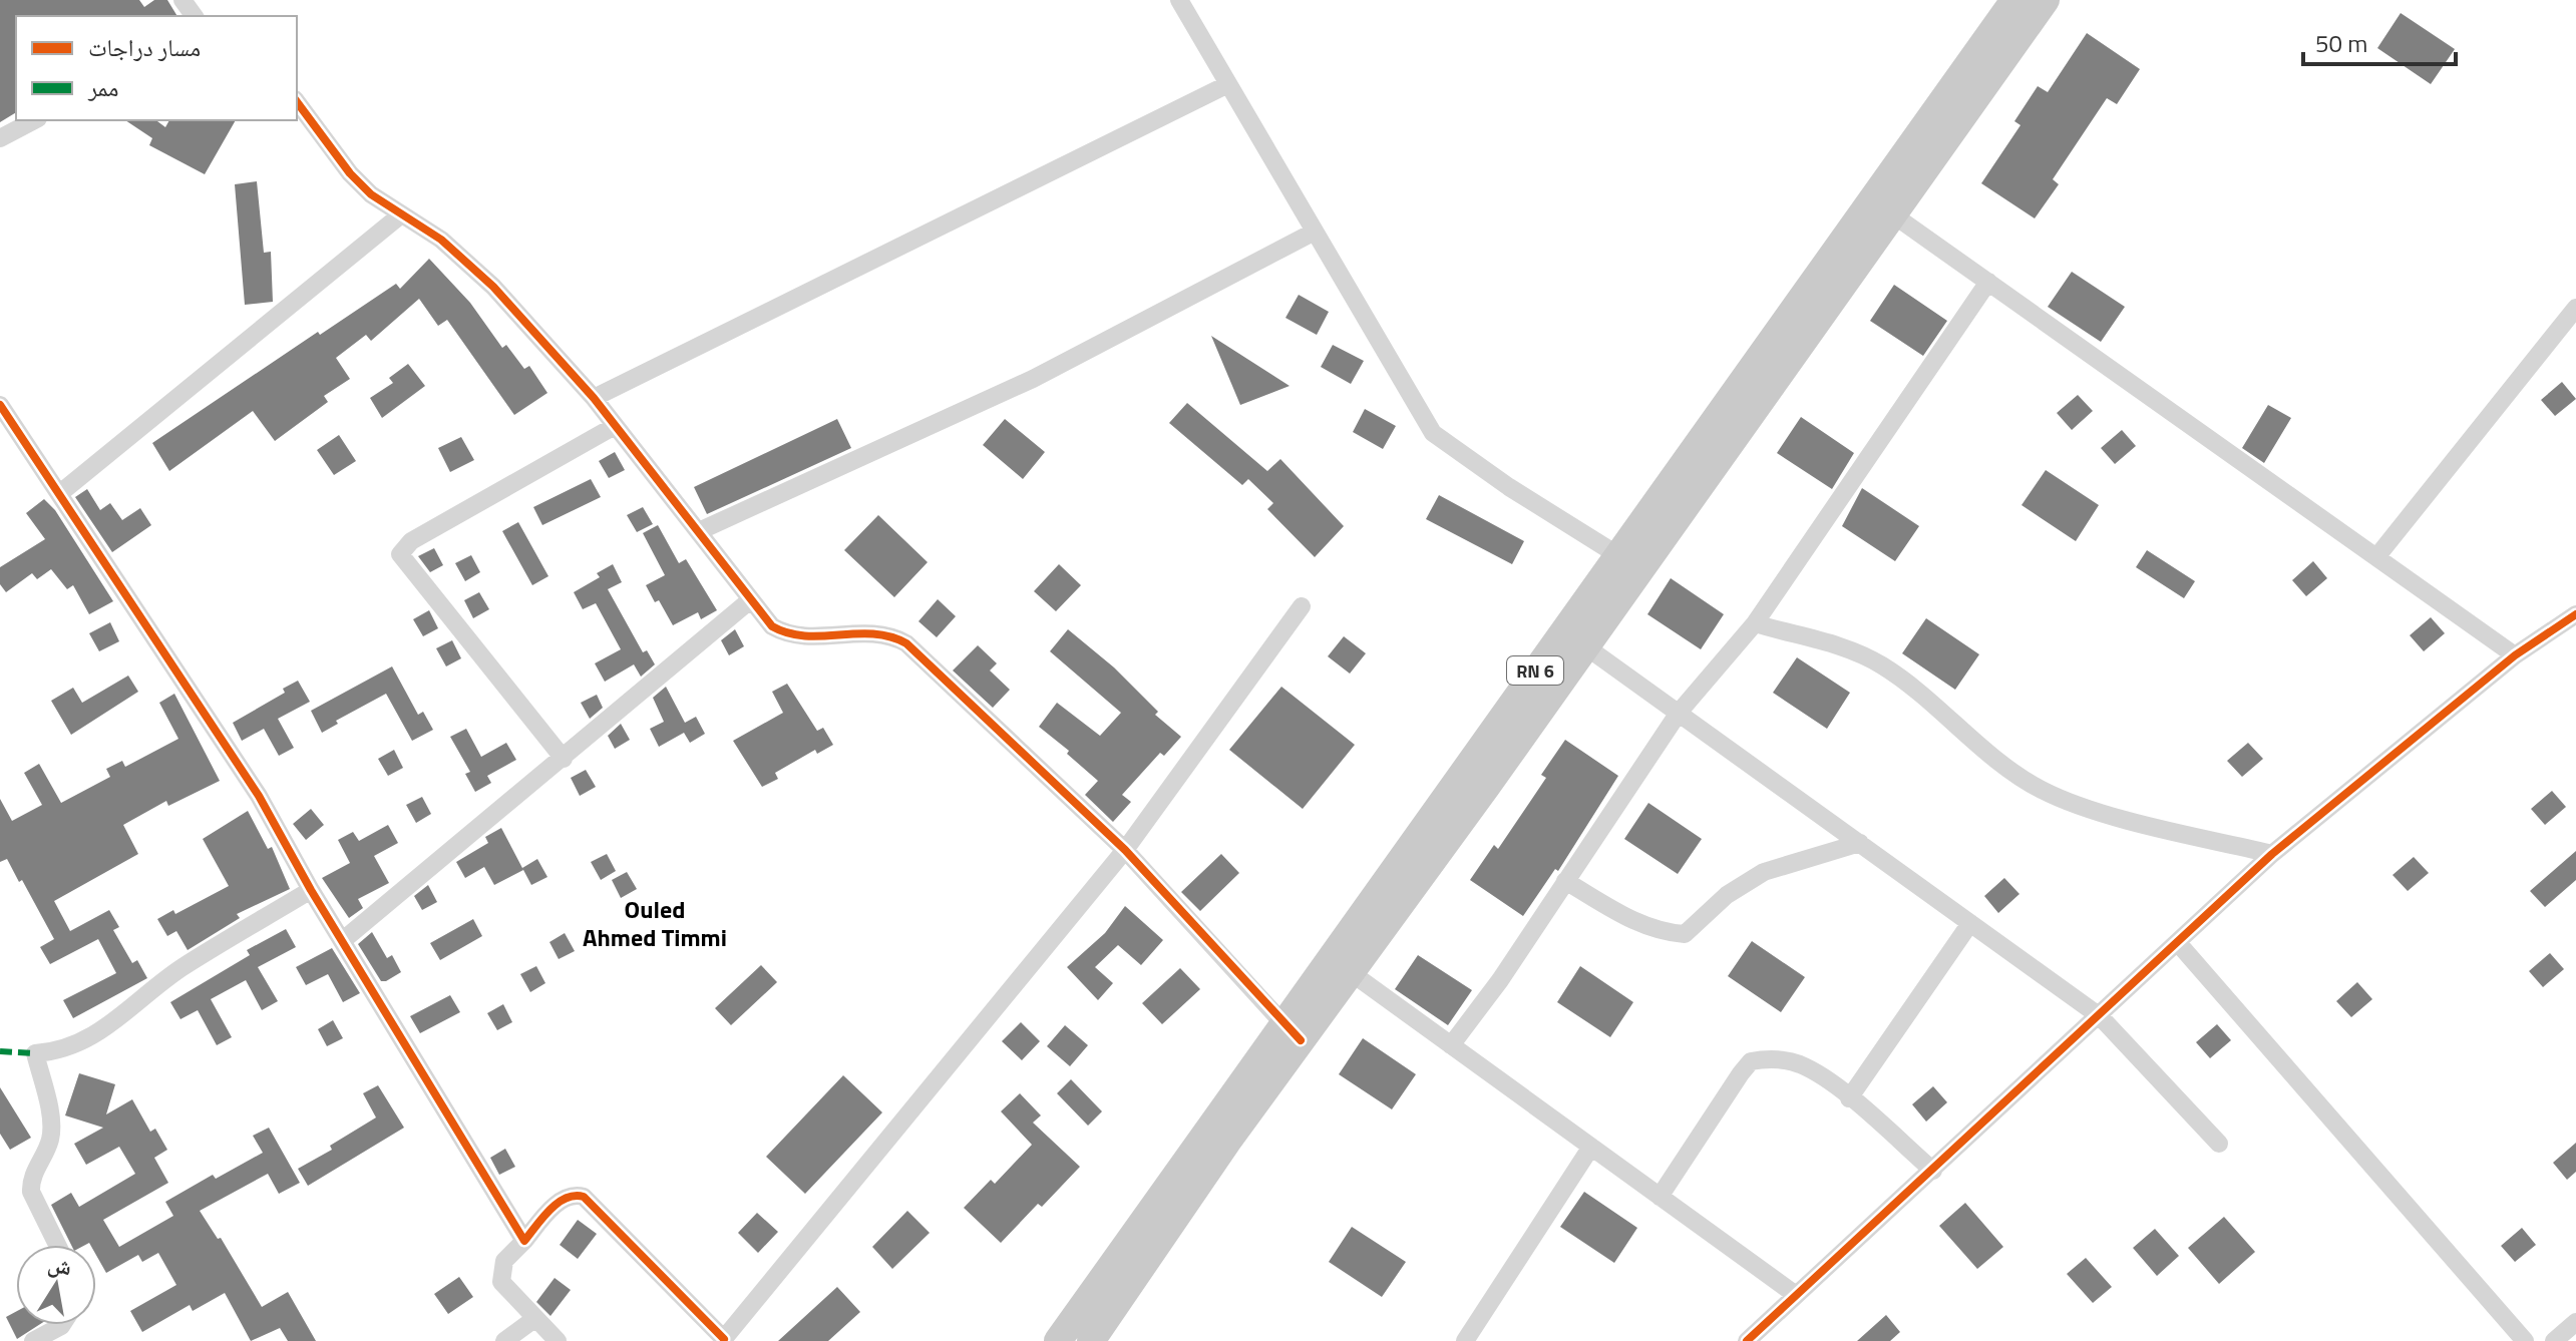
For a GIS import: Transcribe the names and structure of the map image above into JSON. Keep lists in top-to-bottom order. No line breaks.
{"streets":{"main road":["RN 6"]},"districts":["Ouled Ahmed Timmi"],"legend":["مسار دراجات","ممر"],"scale_bar":"50 m","north":"top"}
